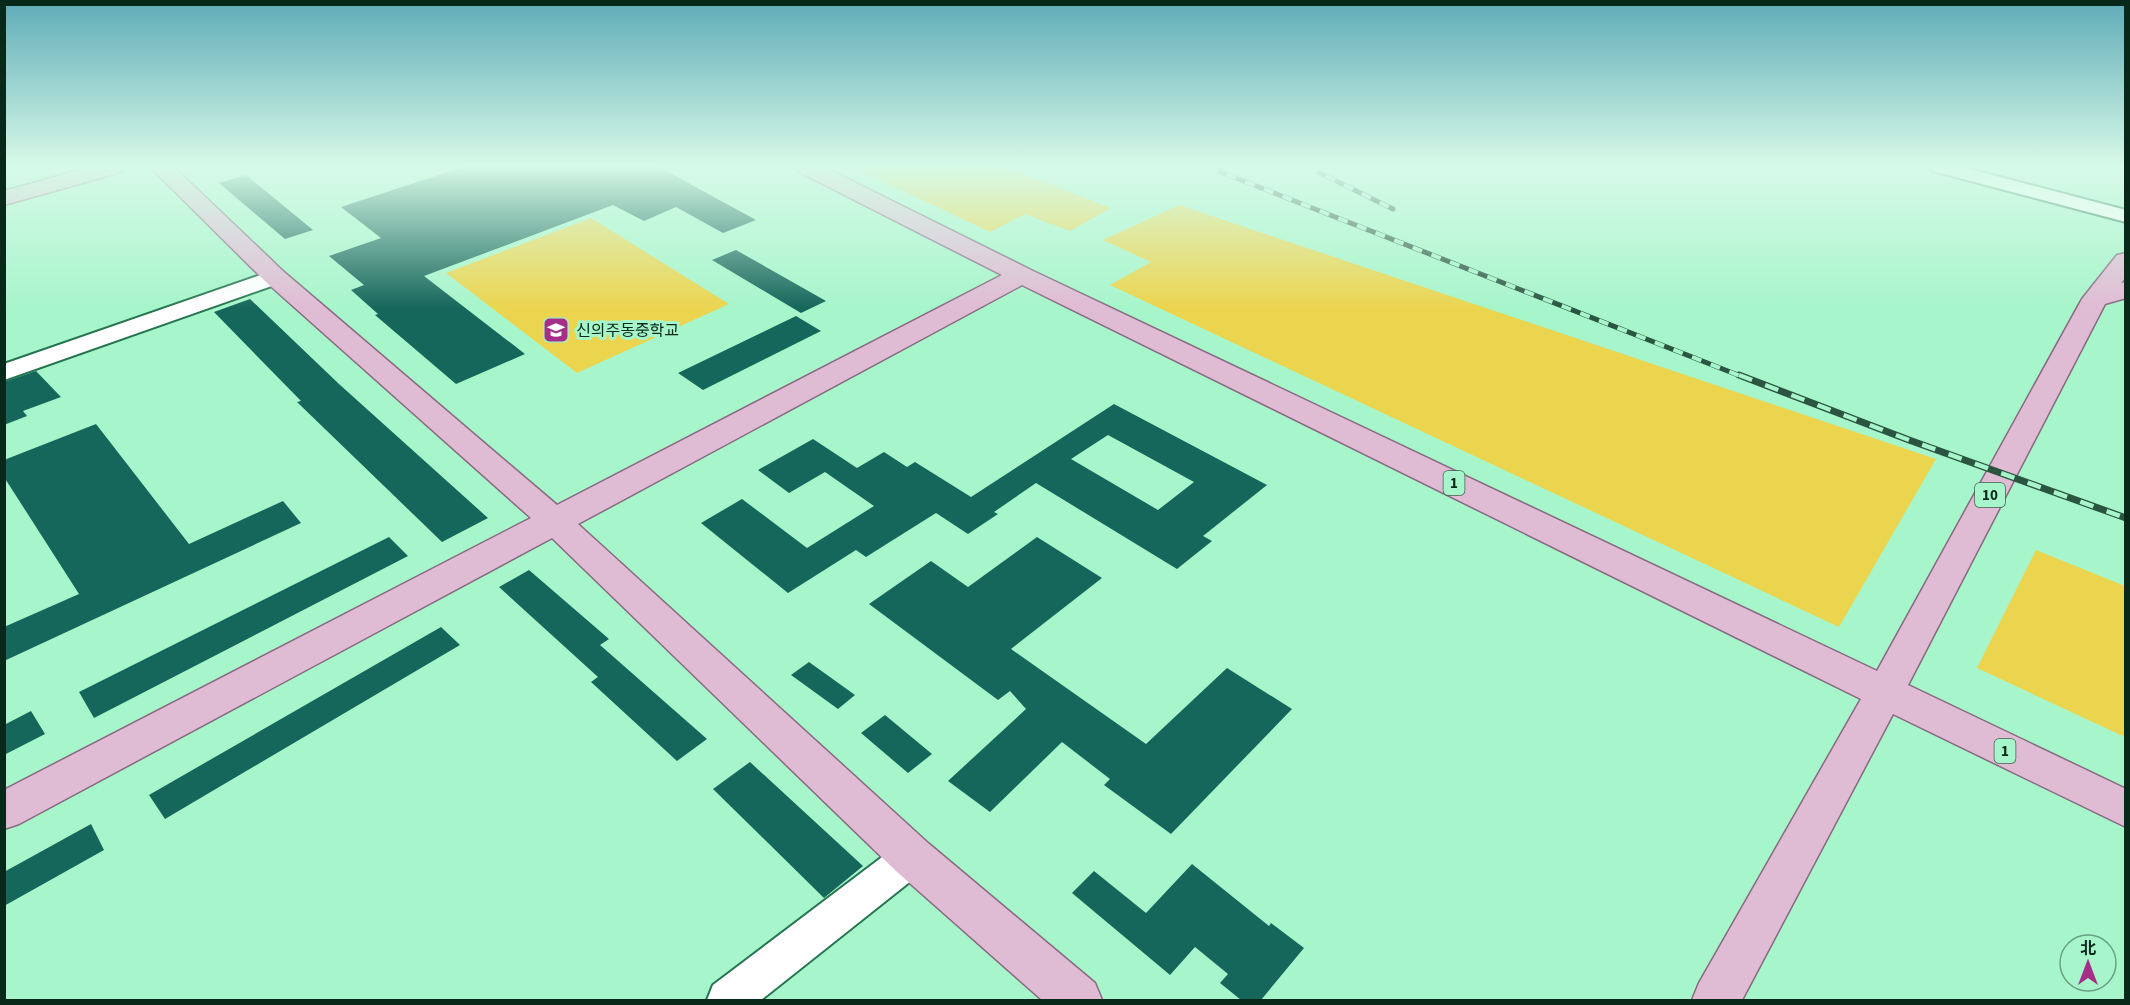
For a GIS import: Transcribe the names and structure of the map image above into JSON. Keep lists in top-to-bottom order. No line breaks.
{"streets":{"main road":["1","10"]},"crossings":[["1","10"]],"places":{"school or university":["신의주동중학교"]},"north":"top"}
